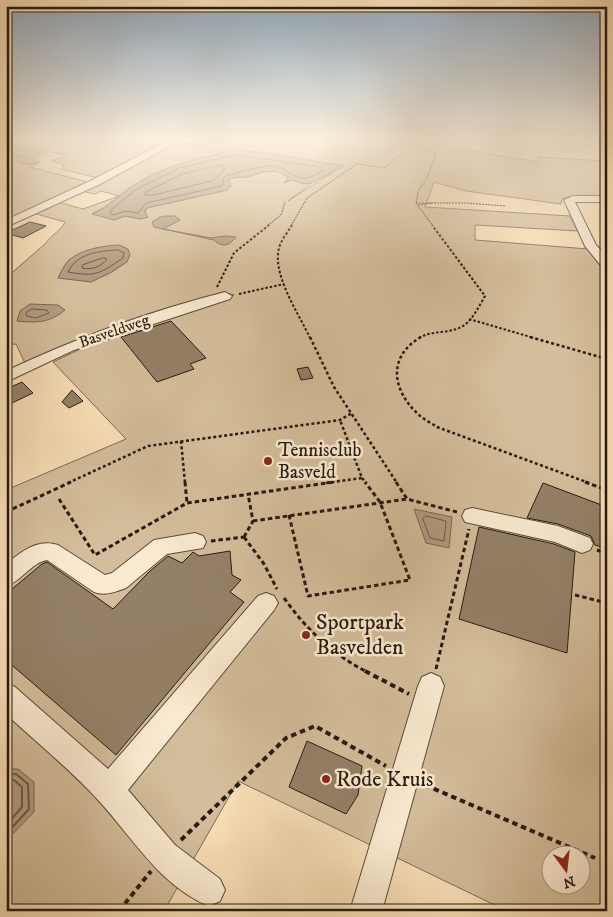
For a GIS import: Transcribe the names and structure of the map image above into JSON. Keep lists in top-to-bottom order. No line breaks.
{"streets":{"street":["Basveldweg"]},"places":["Tennisclub Basveld","Sportpark Basvelden","Rode Kruis"],"north":"bottom"}
